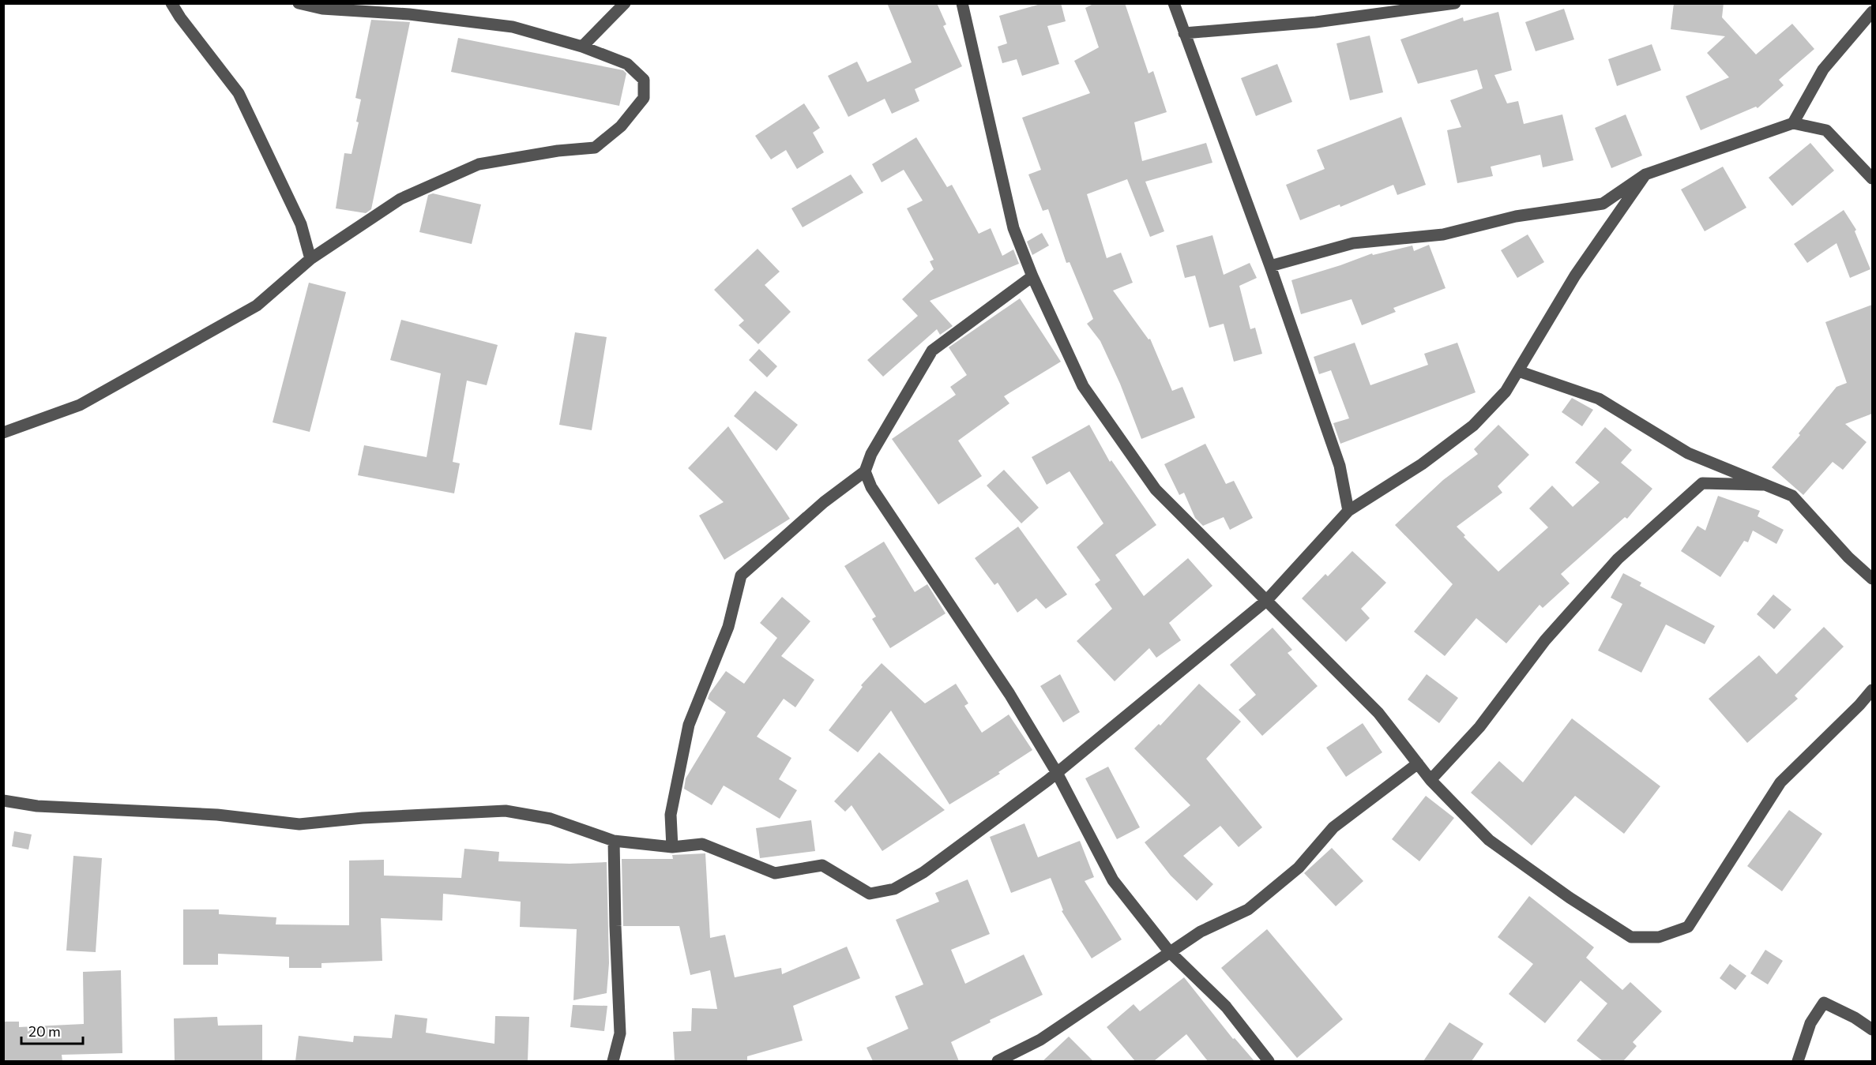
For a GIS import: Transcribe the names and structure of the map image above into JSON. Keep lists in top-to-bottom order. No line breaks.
{"scale_bar":"20 m"}
